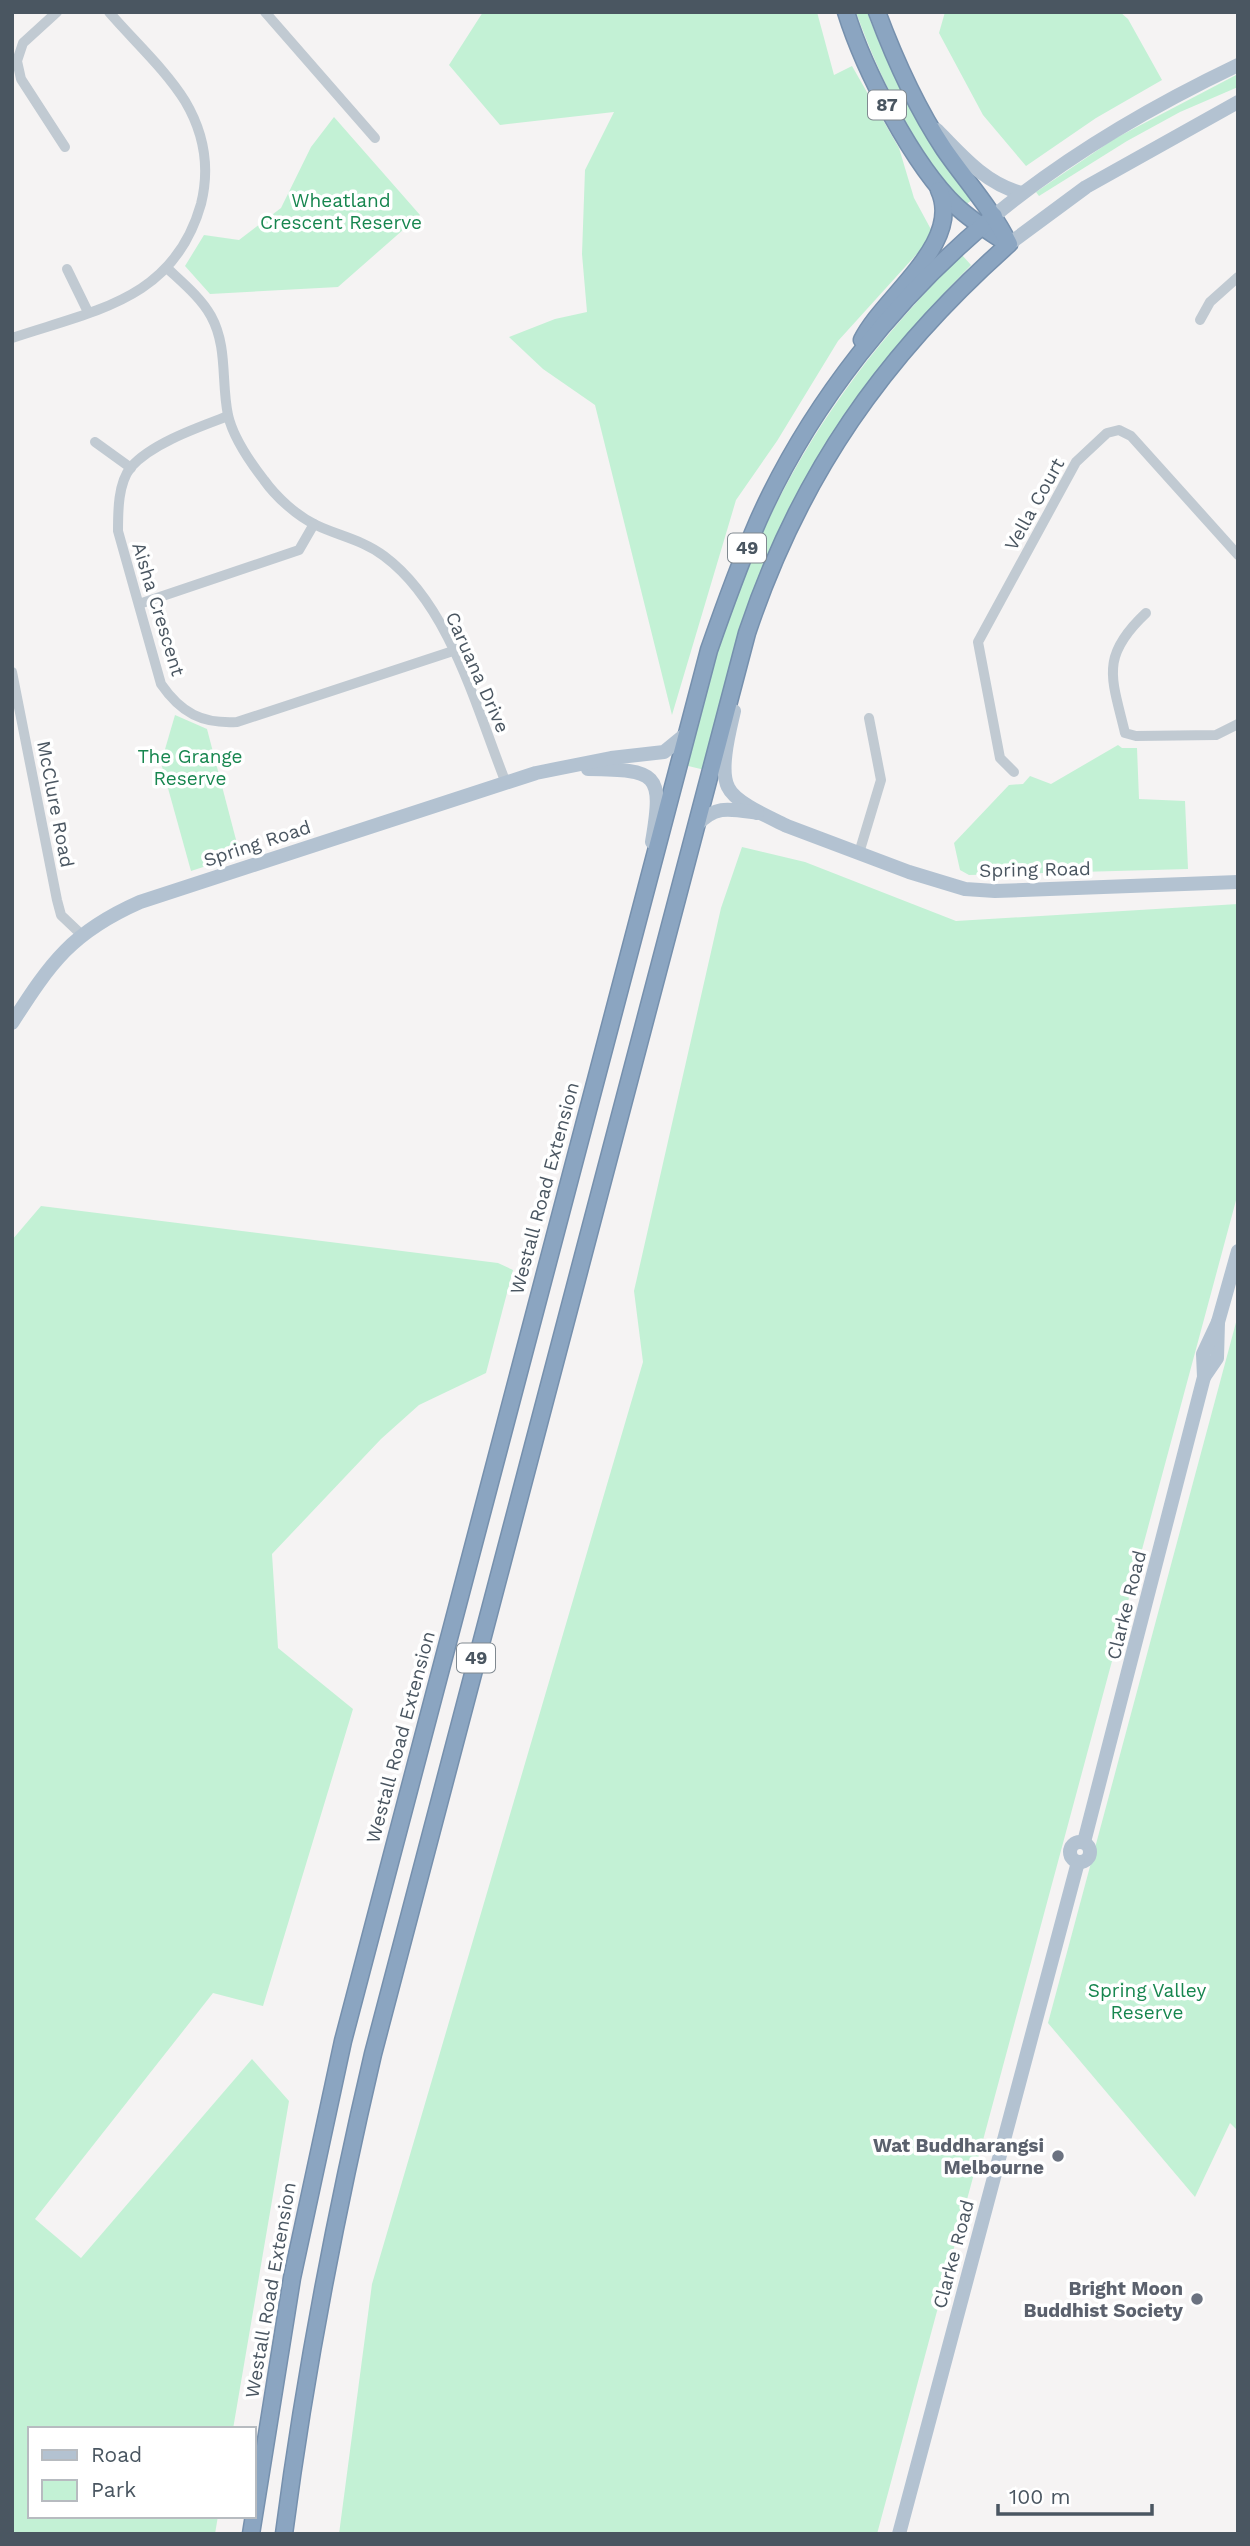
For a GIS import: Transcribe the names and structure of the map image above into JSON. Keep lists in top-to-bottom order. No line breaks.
{"streets":{"highway":["87","49","Westall Road Extension"],"main road":["Spring Road","Clarke Road"],"street":["Vella Court","Aisha Crescent","Caruana Drive","McClure Road"]},"crossings":[["87","49"],["87","Westall Road Extension"],["49","Spring Road"],["Aisha Crescent","Caruana Drive"],["Caruana Drive","Spring Road"],["McClure Road","Spring Road"],["Spring Road","Westall Road Extension"]],"parks":["Wheatland Crescent Reserve","The Grange Reserve","Spring Valley Reserve"],"places":["Wat Buddharangsi Melbourne","Bright Moon Buddhist Society"],"legend":["Road","Park"],"scale_bar":"100 m"}
